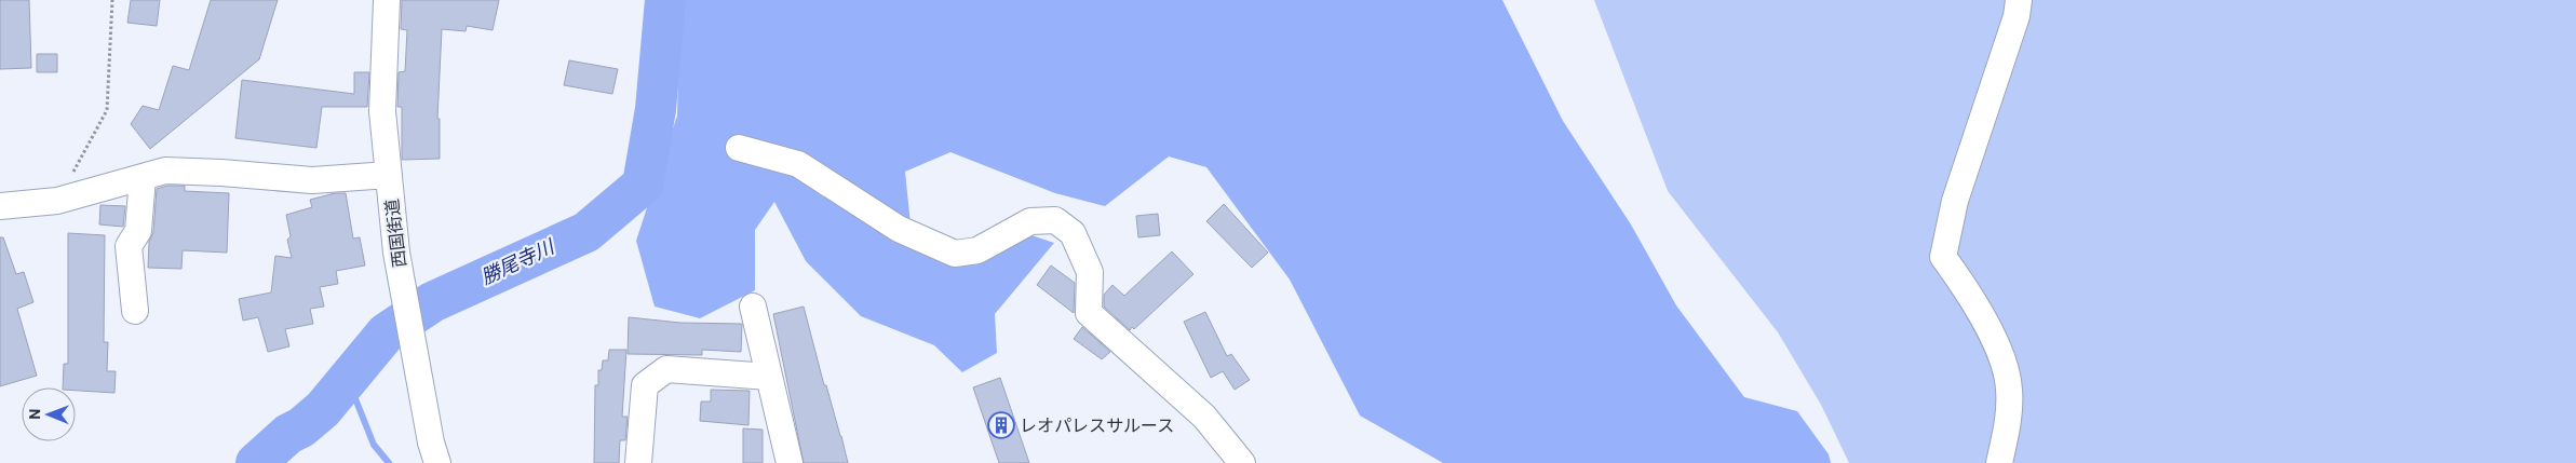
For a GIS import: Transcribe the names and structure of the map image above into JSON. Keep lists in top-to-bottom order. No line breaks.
{"streets":{"street":["西国街道"]},"water":["勝尾寺川"],"places":{"building":["レオパレスサルース"]},"north":"left"}
